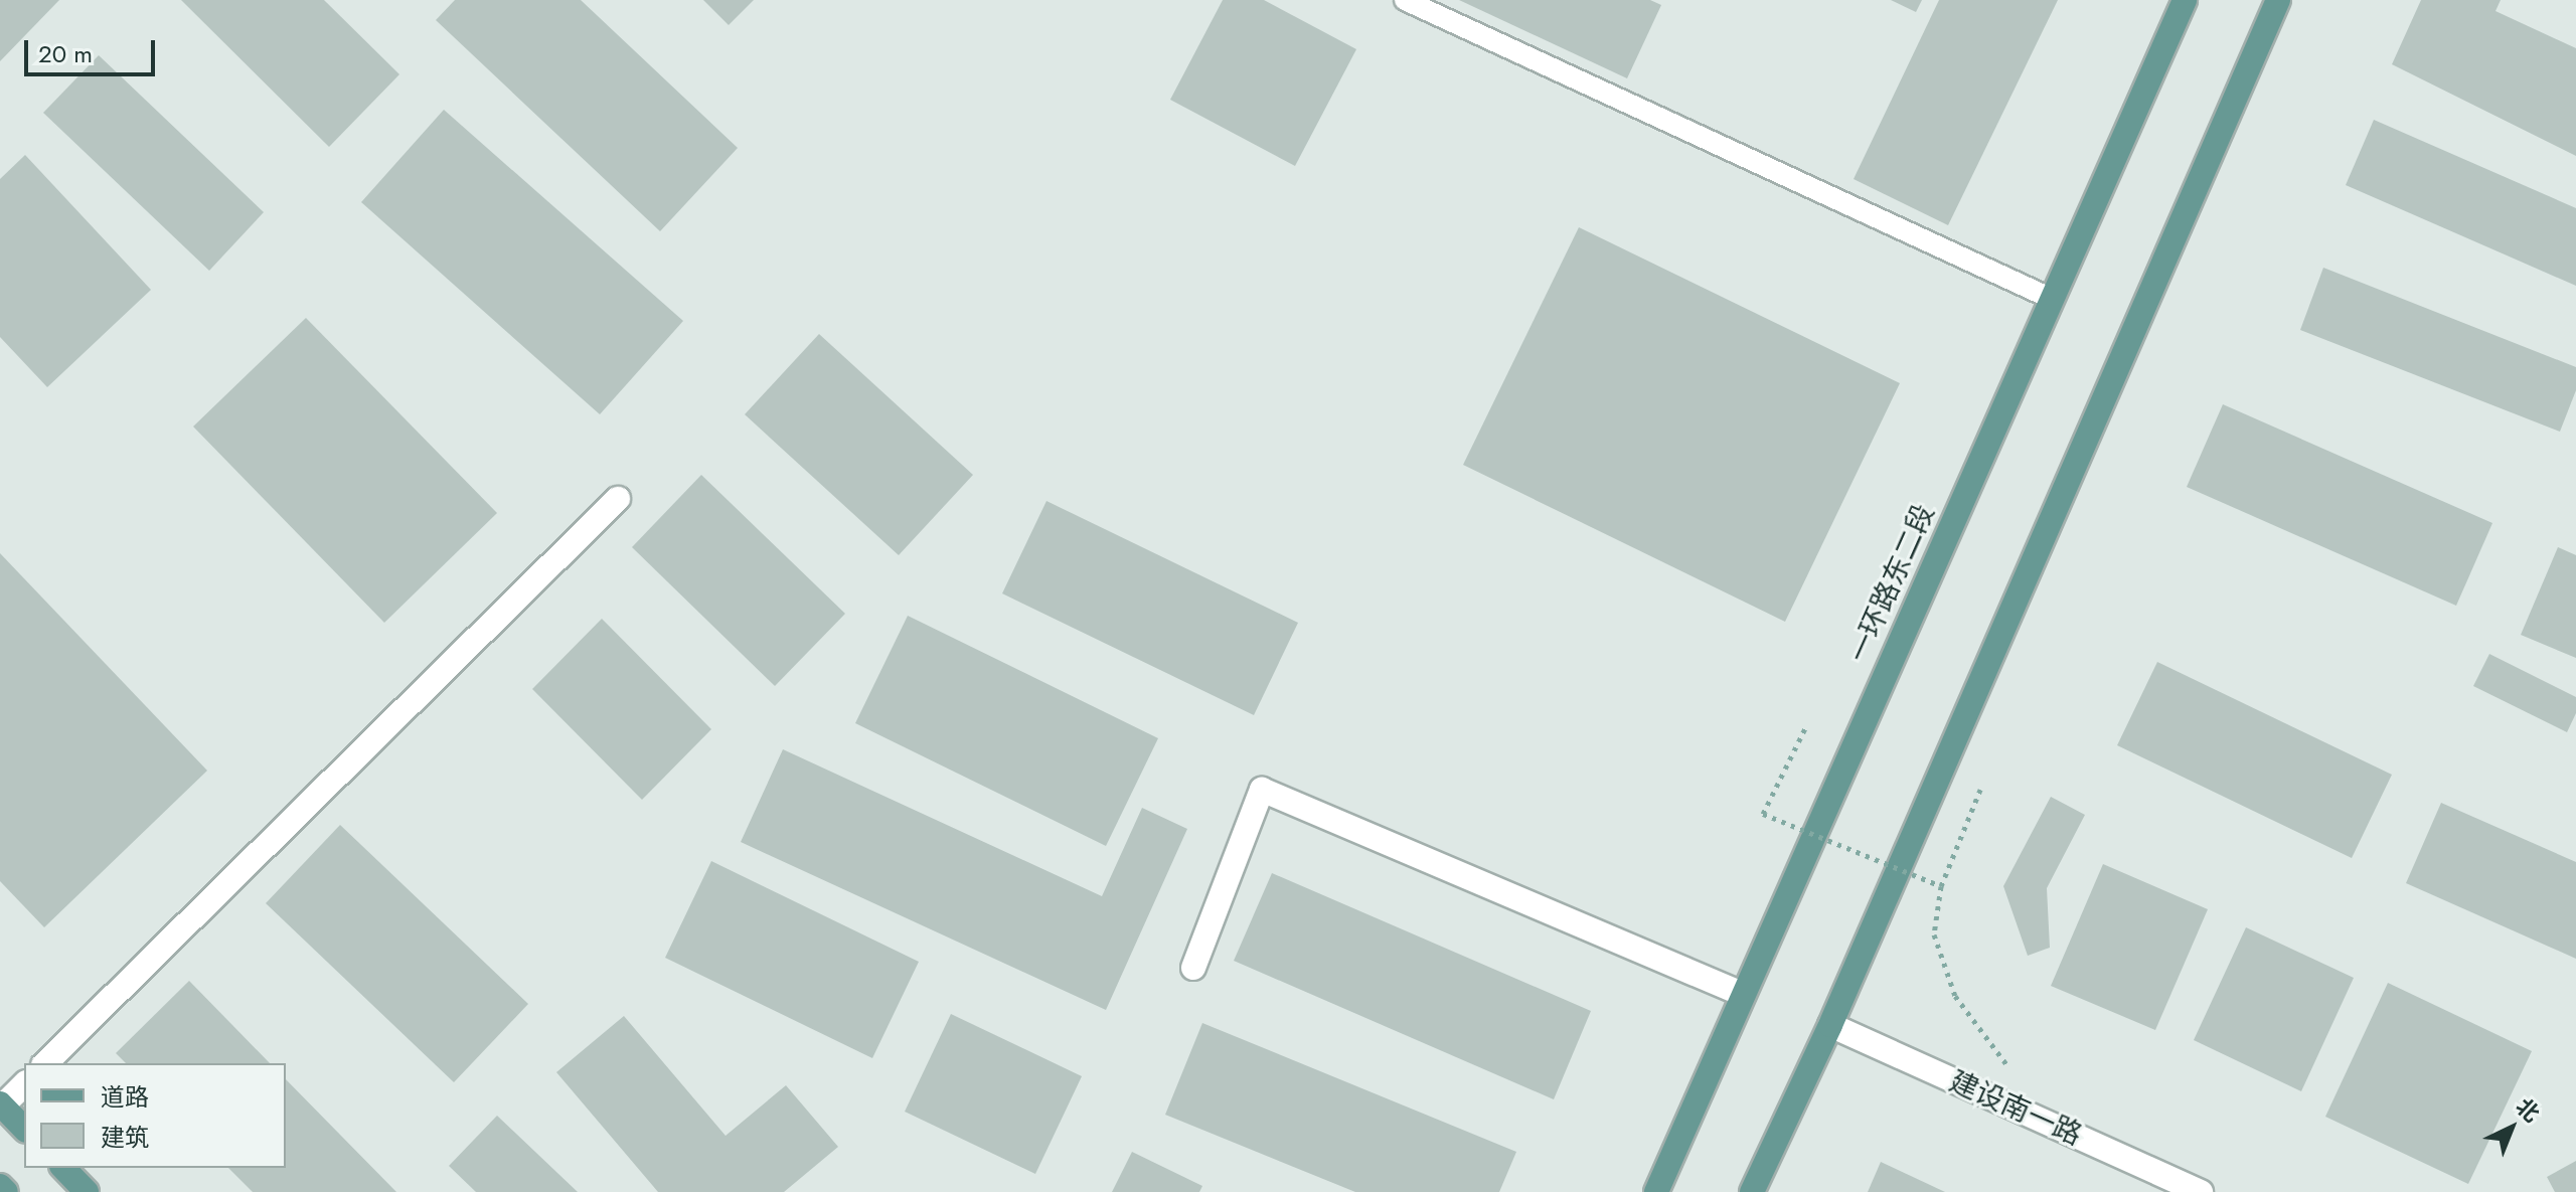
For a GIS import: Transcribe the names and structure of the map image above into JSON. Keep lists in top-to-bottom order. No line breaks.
{"streets":{"main road":["一环路东二段"],"street":["建设南一路"]},"legend":["道路","建筑"],"scale_bar":"20 m","north":"top right"}
